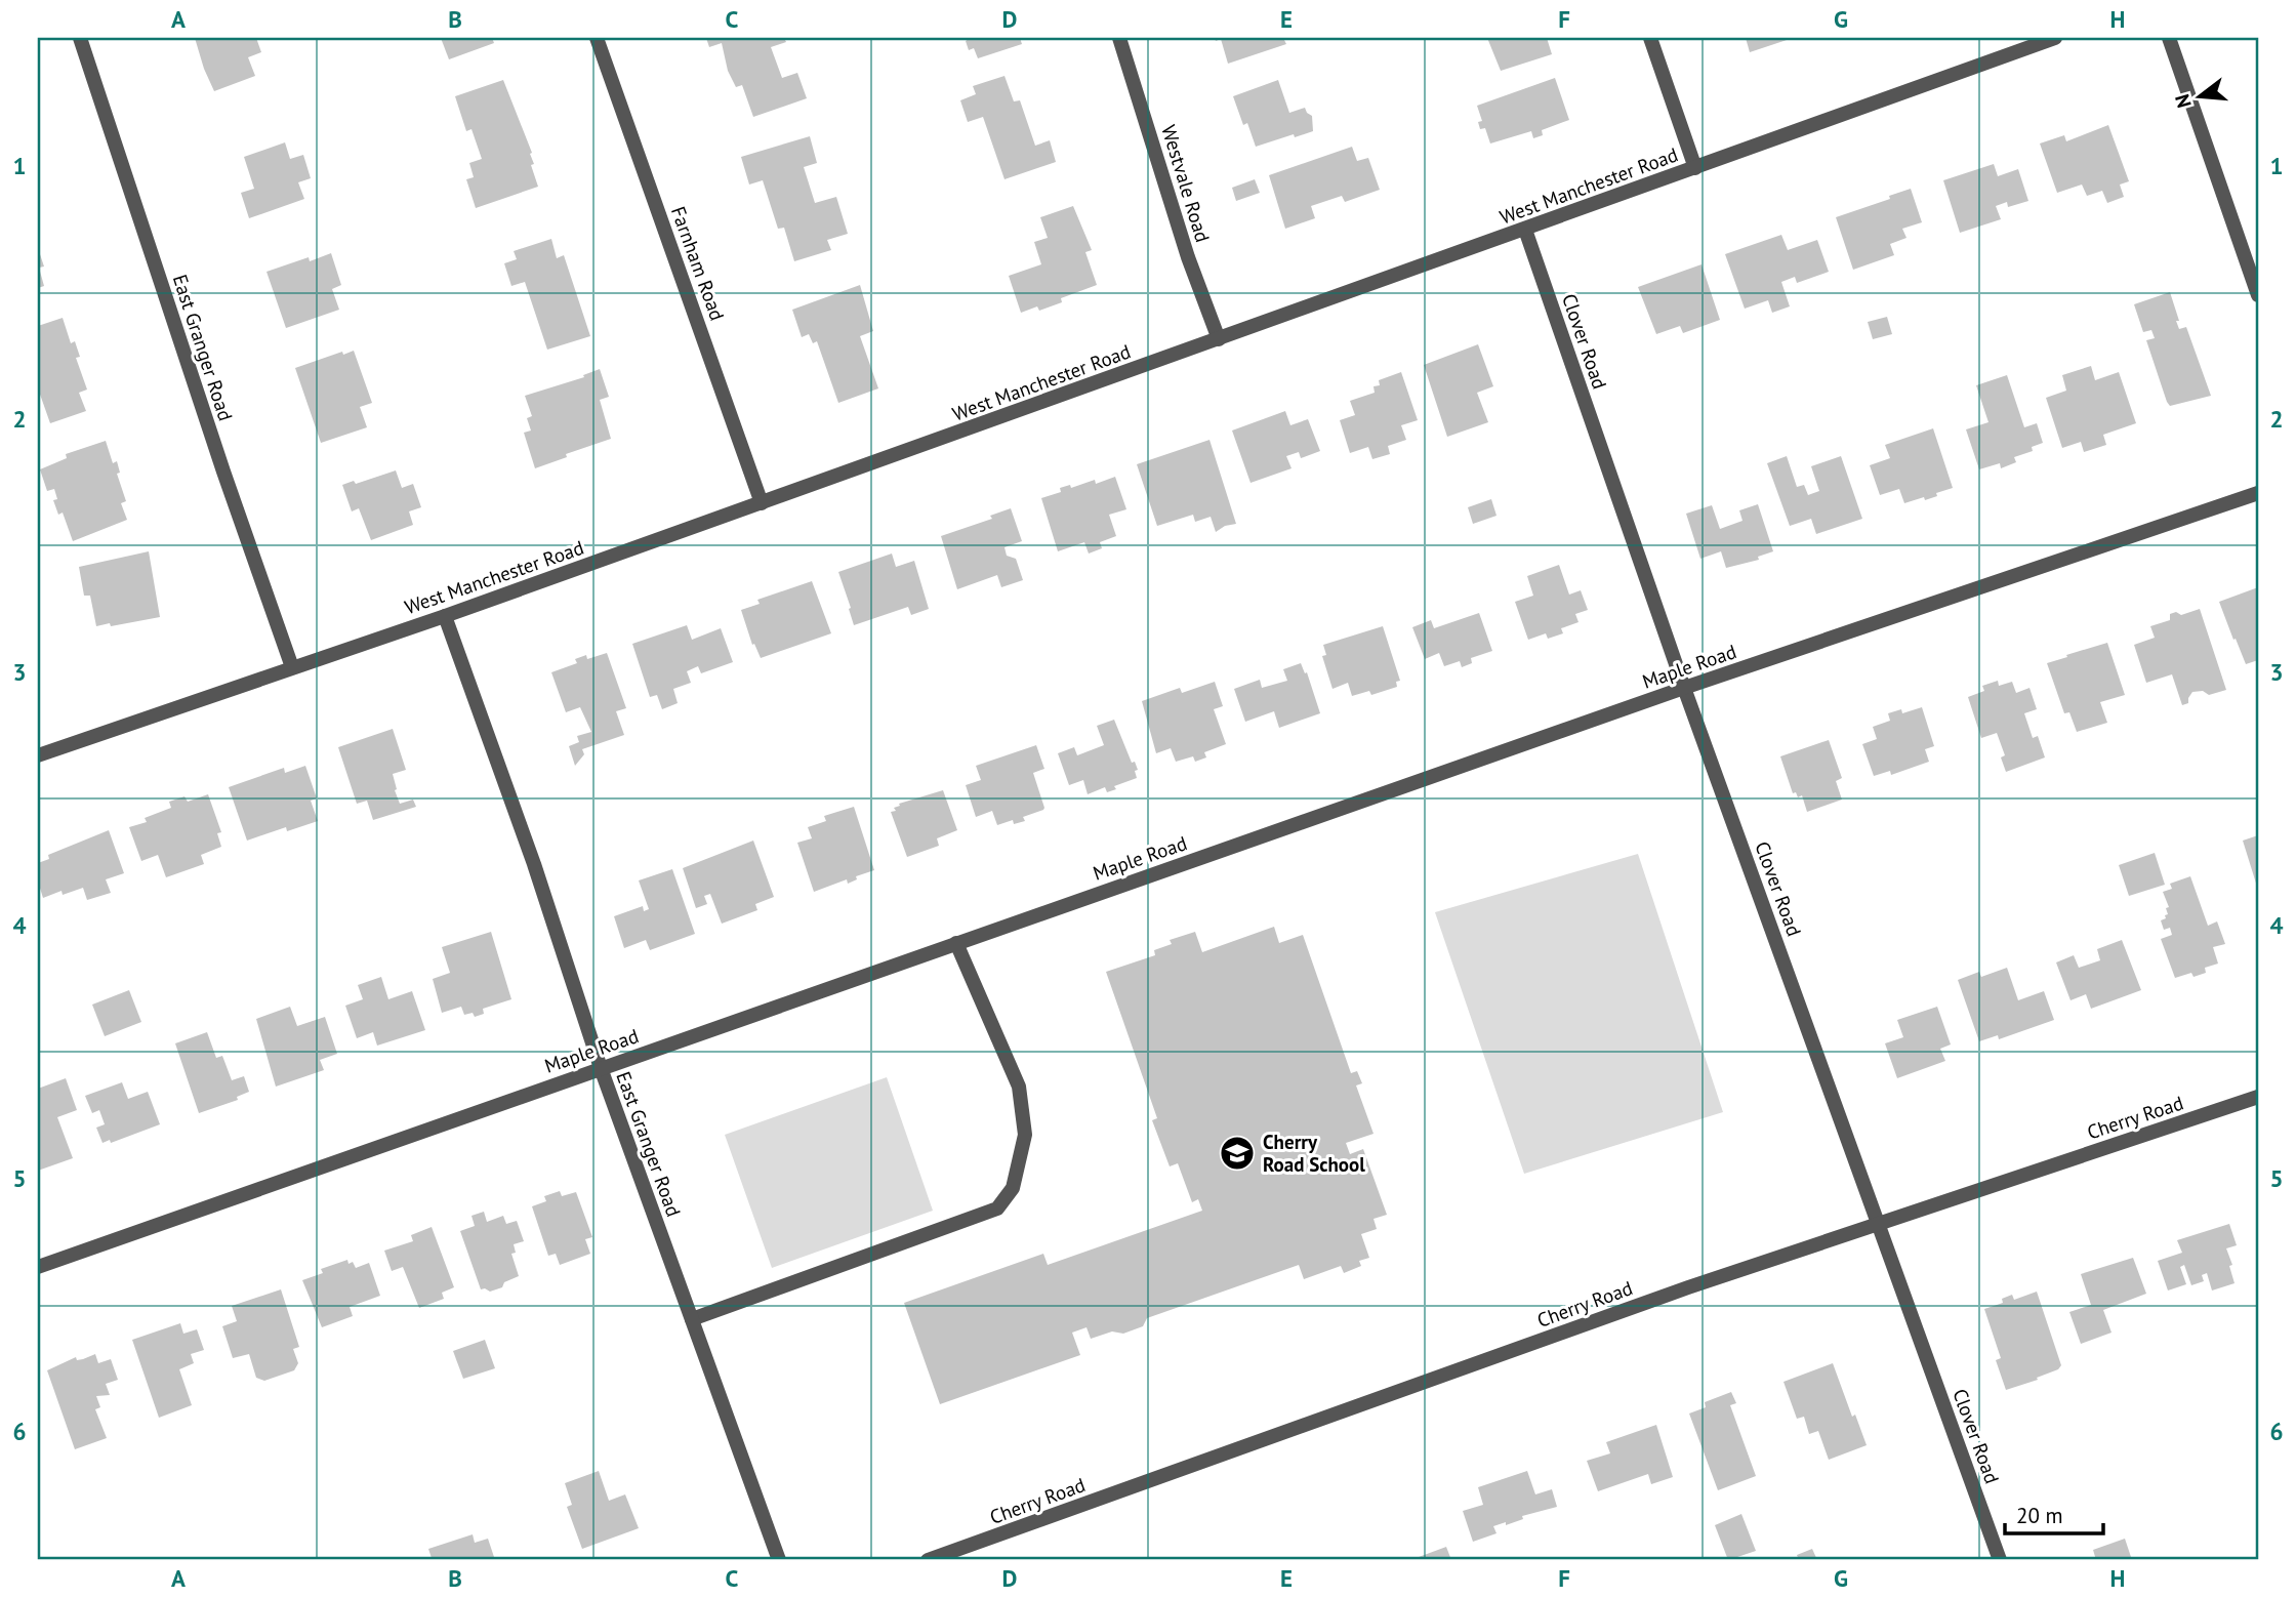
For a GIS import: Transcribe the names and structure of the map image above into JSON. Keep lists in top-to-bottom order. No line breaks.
{"streets":{"street":["Westvale Road","West Manchester Road","Farnham Road","Clover Road","East Granger Road","Maple Road","Cherry Road"]},"crossings":[["Westvale Road","West Manchester Road"],["West Manchester Road","Farnham Road"],["West Manchester Road","Clover Road"],["West Manchester Road","East Granger Road"],["Clover Road","Maple Road"],["Clover Road","Cherry Road"],["East Granger Road","Maple Road"]],"places":{"school or university":["Cherry Road School"]},"scale_bar":"20 m","north":"left","grid":{"columns":["A","B","C","D","E","F","G","H"],"rows":["1","2","3","4","5","6"]}}
